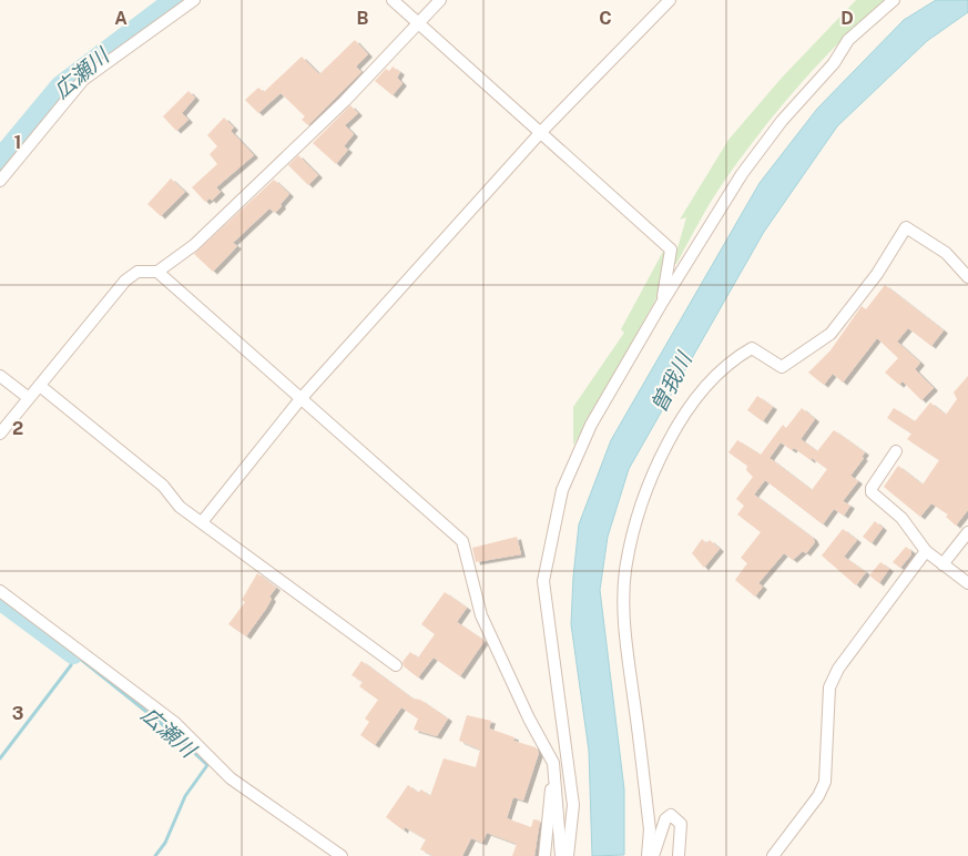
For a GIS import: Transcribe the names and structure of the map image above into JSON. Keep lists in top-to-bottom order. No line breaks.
{"water":["広瀬川","曽我川"],"grid":{"columns":["A","B","C","D"],"rows":["1","2","3"]}}
